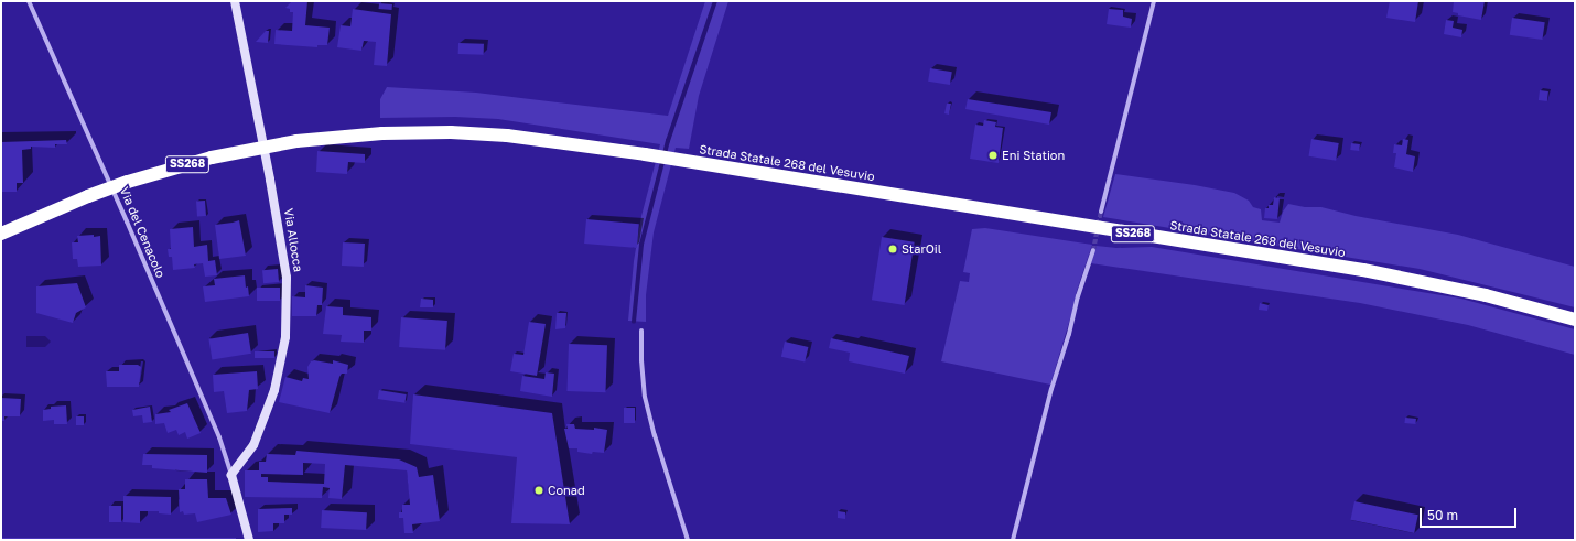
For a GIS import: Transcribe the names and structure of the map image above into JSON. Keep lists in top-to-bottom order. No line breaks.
{"streets":{"highway":["Strada Statale 268 del Vesuvio","SS268"],"street":["Via del Cenacolo","Via Allocca"]},"crossings":[["Via del Cenacolo","Via Allocca"]],"places":["Eni Station","StarOil","Conad"],"scale_bar":"50 m"}
